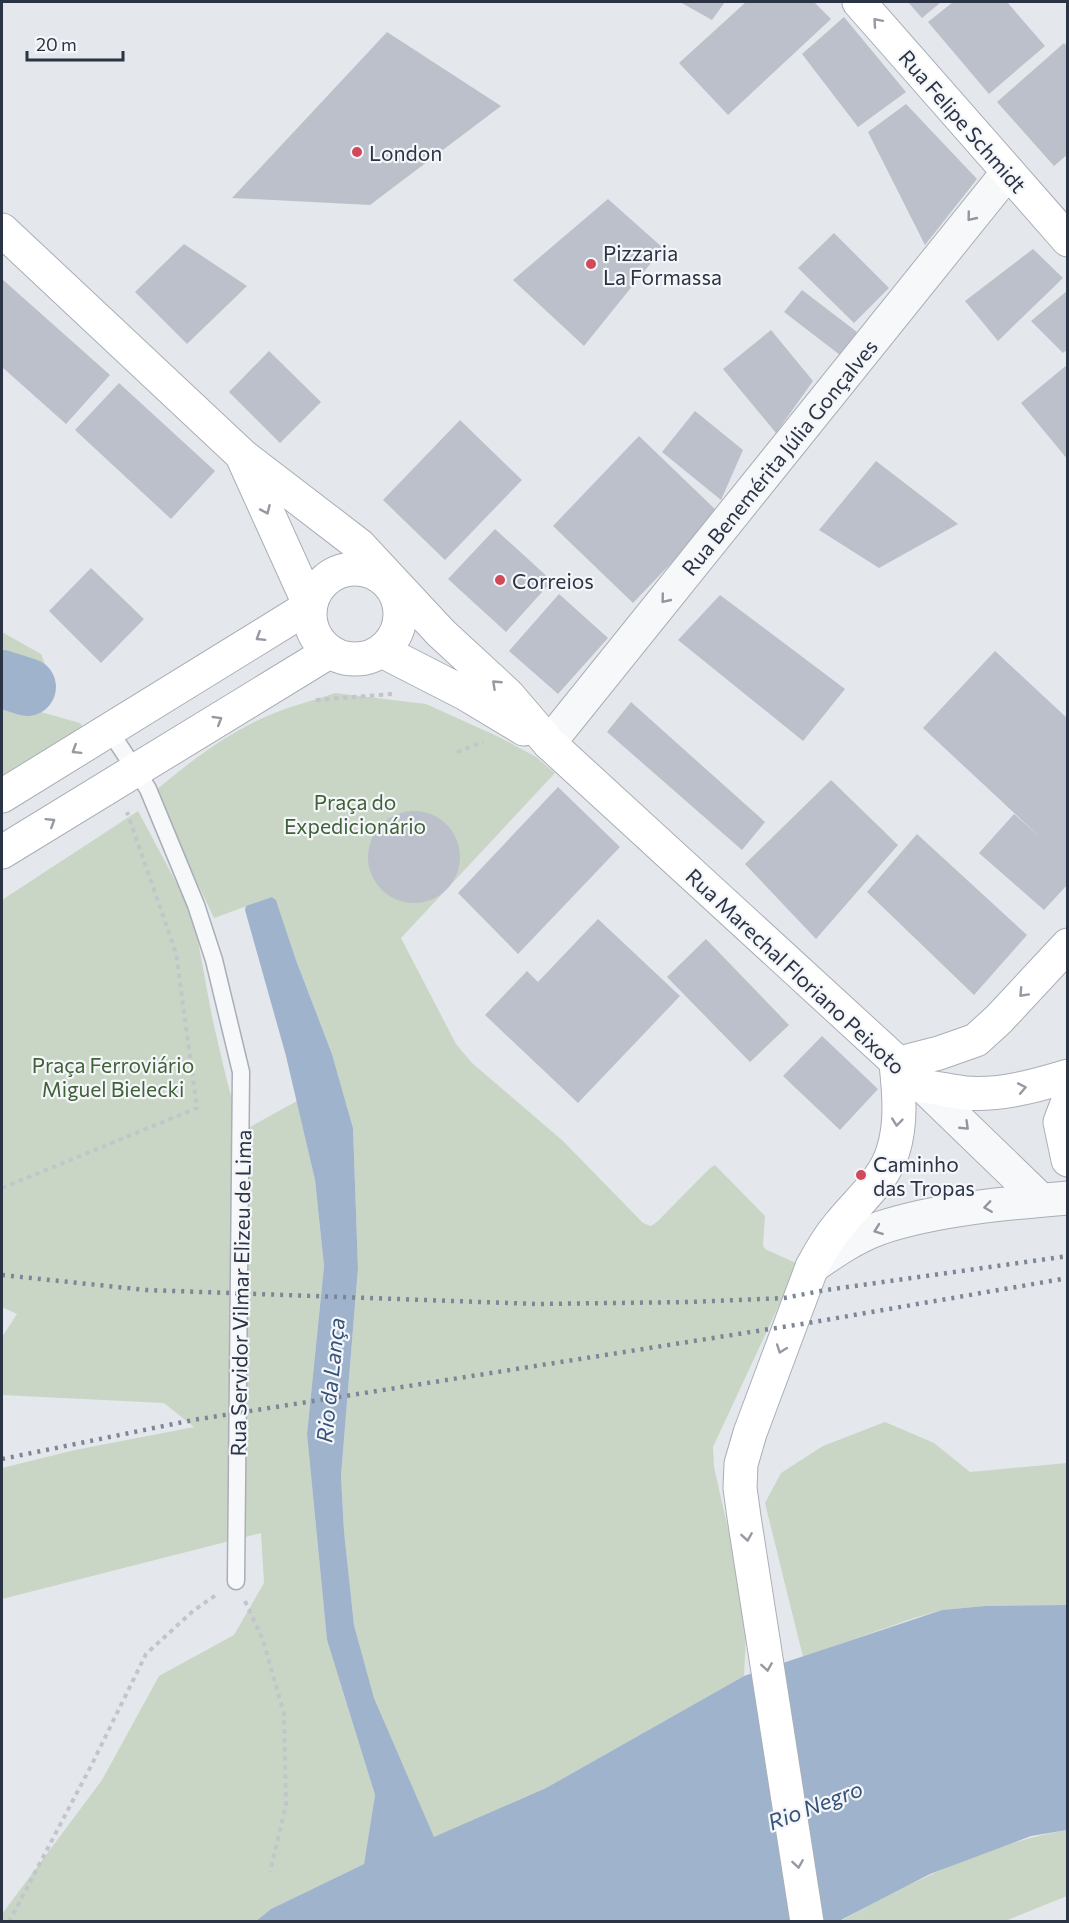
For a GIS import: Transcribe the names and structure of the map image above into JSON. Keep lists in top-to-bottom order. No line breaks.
{"streets":{"main road":["Rua Felipe Schmidt","Rua Marechal Floriano Peixoto"],"street":["Rua Benemérita Júlia Gonçalves"],"lane":["Rua Servidor Vilmar Elizeu de Lima"]},"crossings":[["Rua Felipe Schmidt","Rua Benemérita Júlia Gonçalves"],["Rua Benemérita Júlia Gonçalves","Rua Marechal Floriano Peixoto"]],"one_way":["Rua Felipe Schmidt","Rua Benemérita Júlia Gonçalves"],"water":["Rio da Lança","Rio Negro"],"parks":["Praça do Expedicionário","Praça Ferroviário Miguel Bielecki"],"places":["London","Pizzaria La Formassa","Correios","Caminho das Tropas"],"scale_bar":"20 m"}
